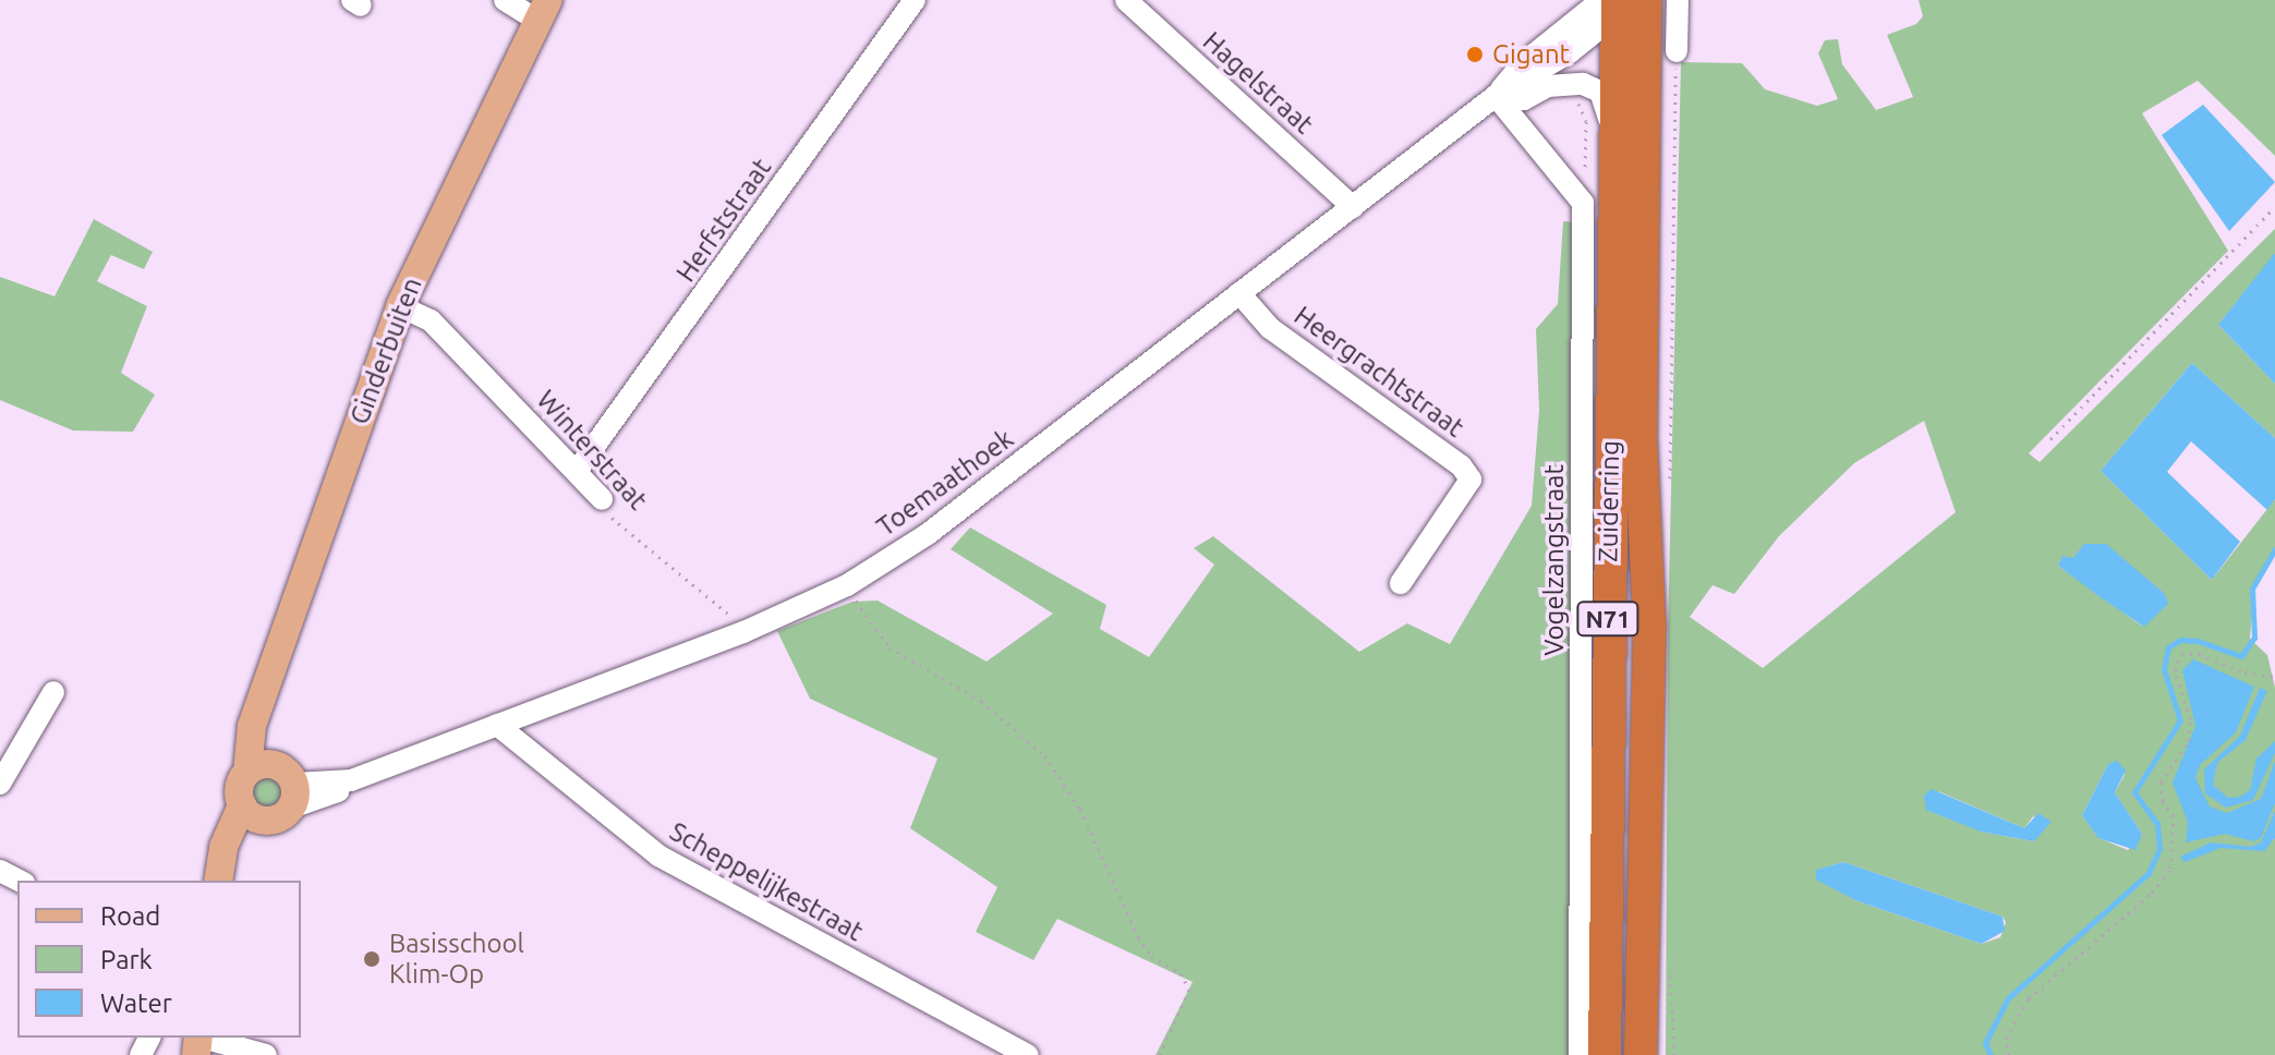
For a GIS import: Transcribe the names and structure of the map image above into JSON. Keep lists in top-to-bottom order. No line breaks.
{"streets":{"highway":["Zuiderring","N71"],"main road":["Ginderbuiten"],"street":["Hagelstraat","Herfststraat","Heergrachtstraat","Winterstraat","Toemaathoek","Vogelzangstraat","Scheppelijkestraat"]},"crossings":[["Hagelstraat","Toemaathoek"],["Herfststraat","Winterstraat"],["Ginderbuiten","Winterstraat"],["Ginderbuiten","Toemaathoek"],["Heergrachtstraat","Toemaathoek"],["Winterstraat","Toemaathoek"],["Toemaathoek","Zuiderring"],["Toemaathoek","Scheppelijkestraat"]],"places":["Gigant","Basisschool Klim-Op"],"legend":["Road","Park","Water"]}
